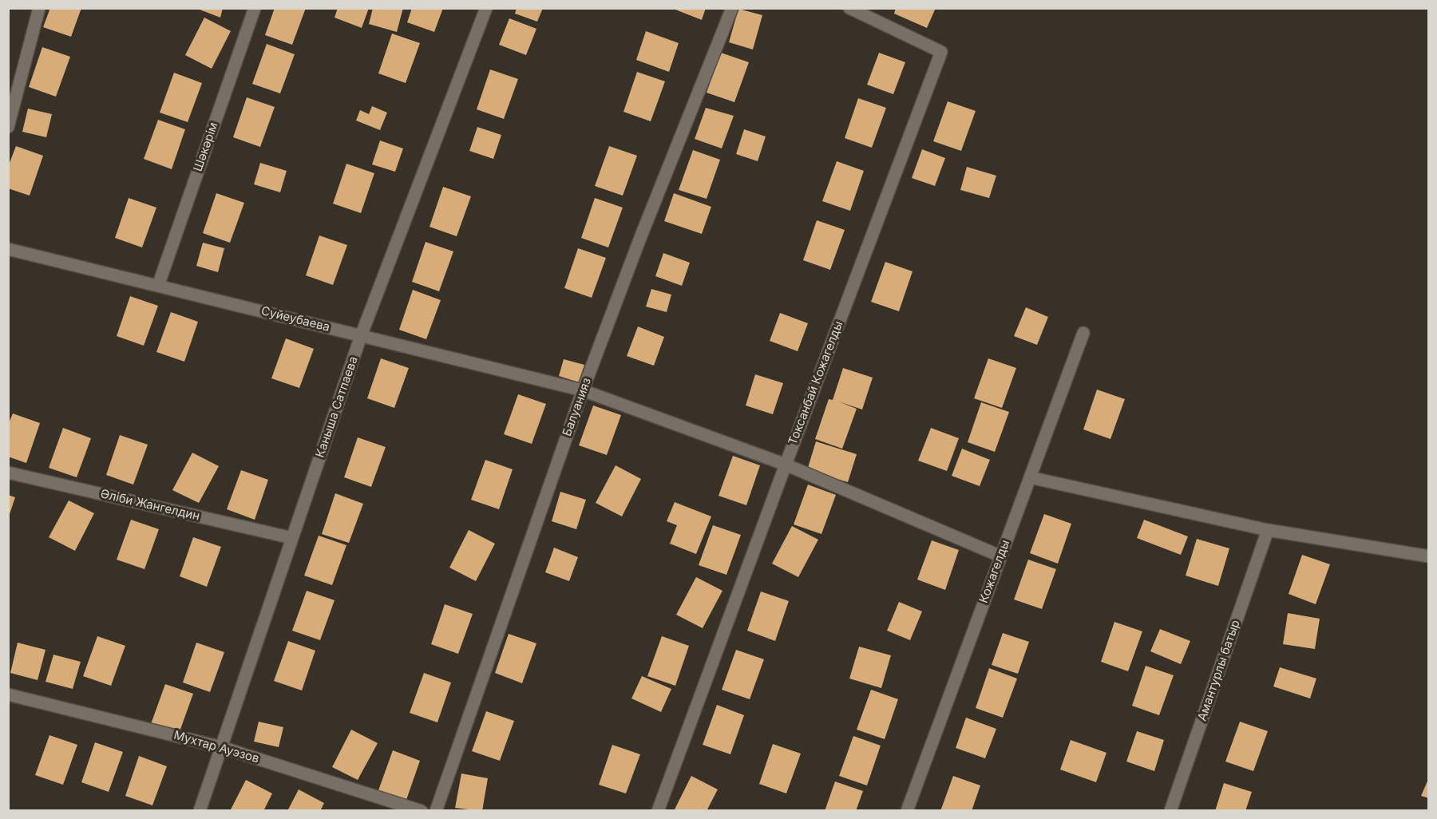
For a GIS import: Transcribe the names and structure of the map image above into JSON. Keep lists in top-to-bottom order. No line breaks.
{"streets":{"street":["Шәкәрім","Суйеубаева","Токсанбай Кожагелды","Каныша Сатпаева","Балуанияз","Әліби Жангелдин","Кожагелды","Амантурлы батыр","Мухтар Ауэзов"]},"crossings":[["Шәкәрім","Суйеубаева"],["Суйеубаева","Токсанбай Кожагелды"],["Суйеубаева","Каныша Сатпаева"],["Суйеубаева","Балуанияз"],["Суйеубаева","Кожагелды"],["Каныша Сатпаева","Әліби Жангелдин"],["Каныша Сатпаева","Мухтар Ауэзов"]]}
